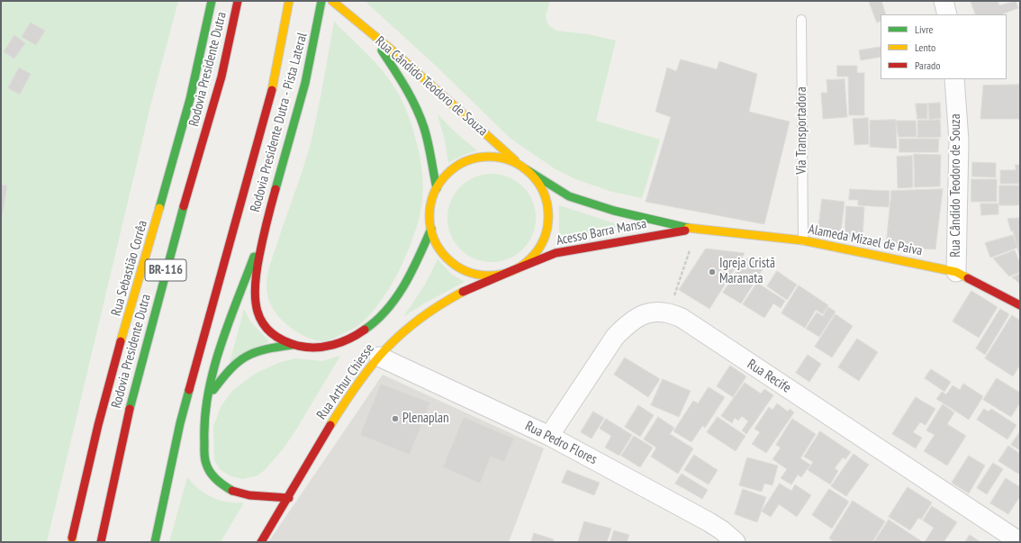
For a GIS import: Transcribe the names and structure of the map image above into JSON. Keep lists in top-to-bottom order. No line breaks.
{"streets":{"main road":["Rodovia Presidente Dutra","Rua Cândido Teodoro de Souza","Rodovia Presidente Dutra - Pista Lateral","Acesso Barra Mansa","Alameda Mizael de Paiva","Rua Sebastião Corrêa","BR-116","Rua Arthur Chiesse"],"street":["Rua Recife","Rua Pedro Flores"],"lane":["Via Transportadora"]},"crossings":[["Rua Cândido Teodoro de Souza","Acesso Barra Mansa"],["Rua Cândido Teodoro de Souza","Alameda Mizael de Paiva"],["Rua Cândido Teodoro de Souza","Rua Arthur Chiesse"],["Via Transportadora","Alameda Mizael de Paiva"],["Acesso Barra Mansa","Alameda Mizael de Paiva"],["Acesso Barra Mansa","Rua Arthur Chiesse"],["Rua Recife","Rua Pedro Flores"],["Rua Arthur Chiesse","Rua Pedro Flores"]],"places":["Igreja Cristã Maranata","Plenaplan"],"legend":["Livre","Lento","Parado"]}
